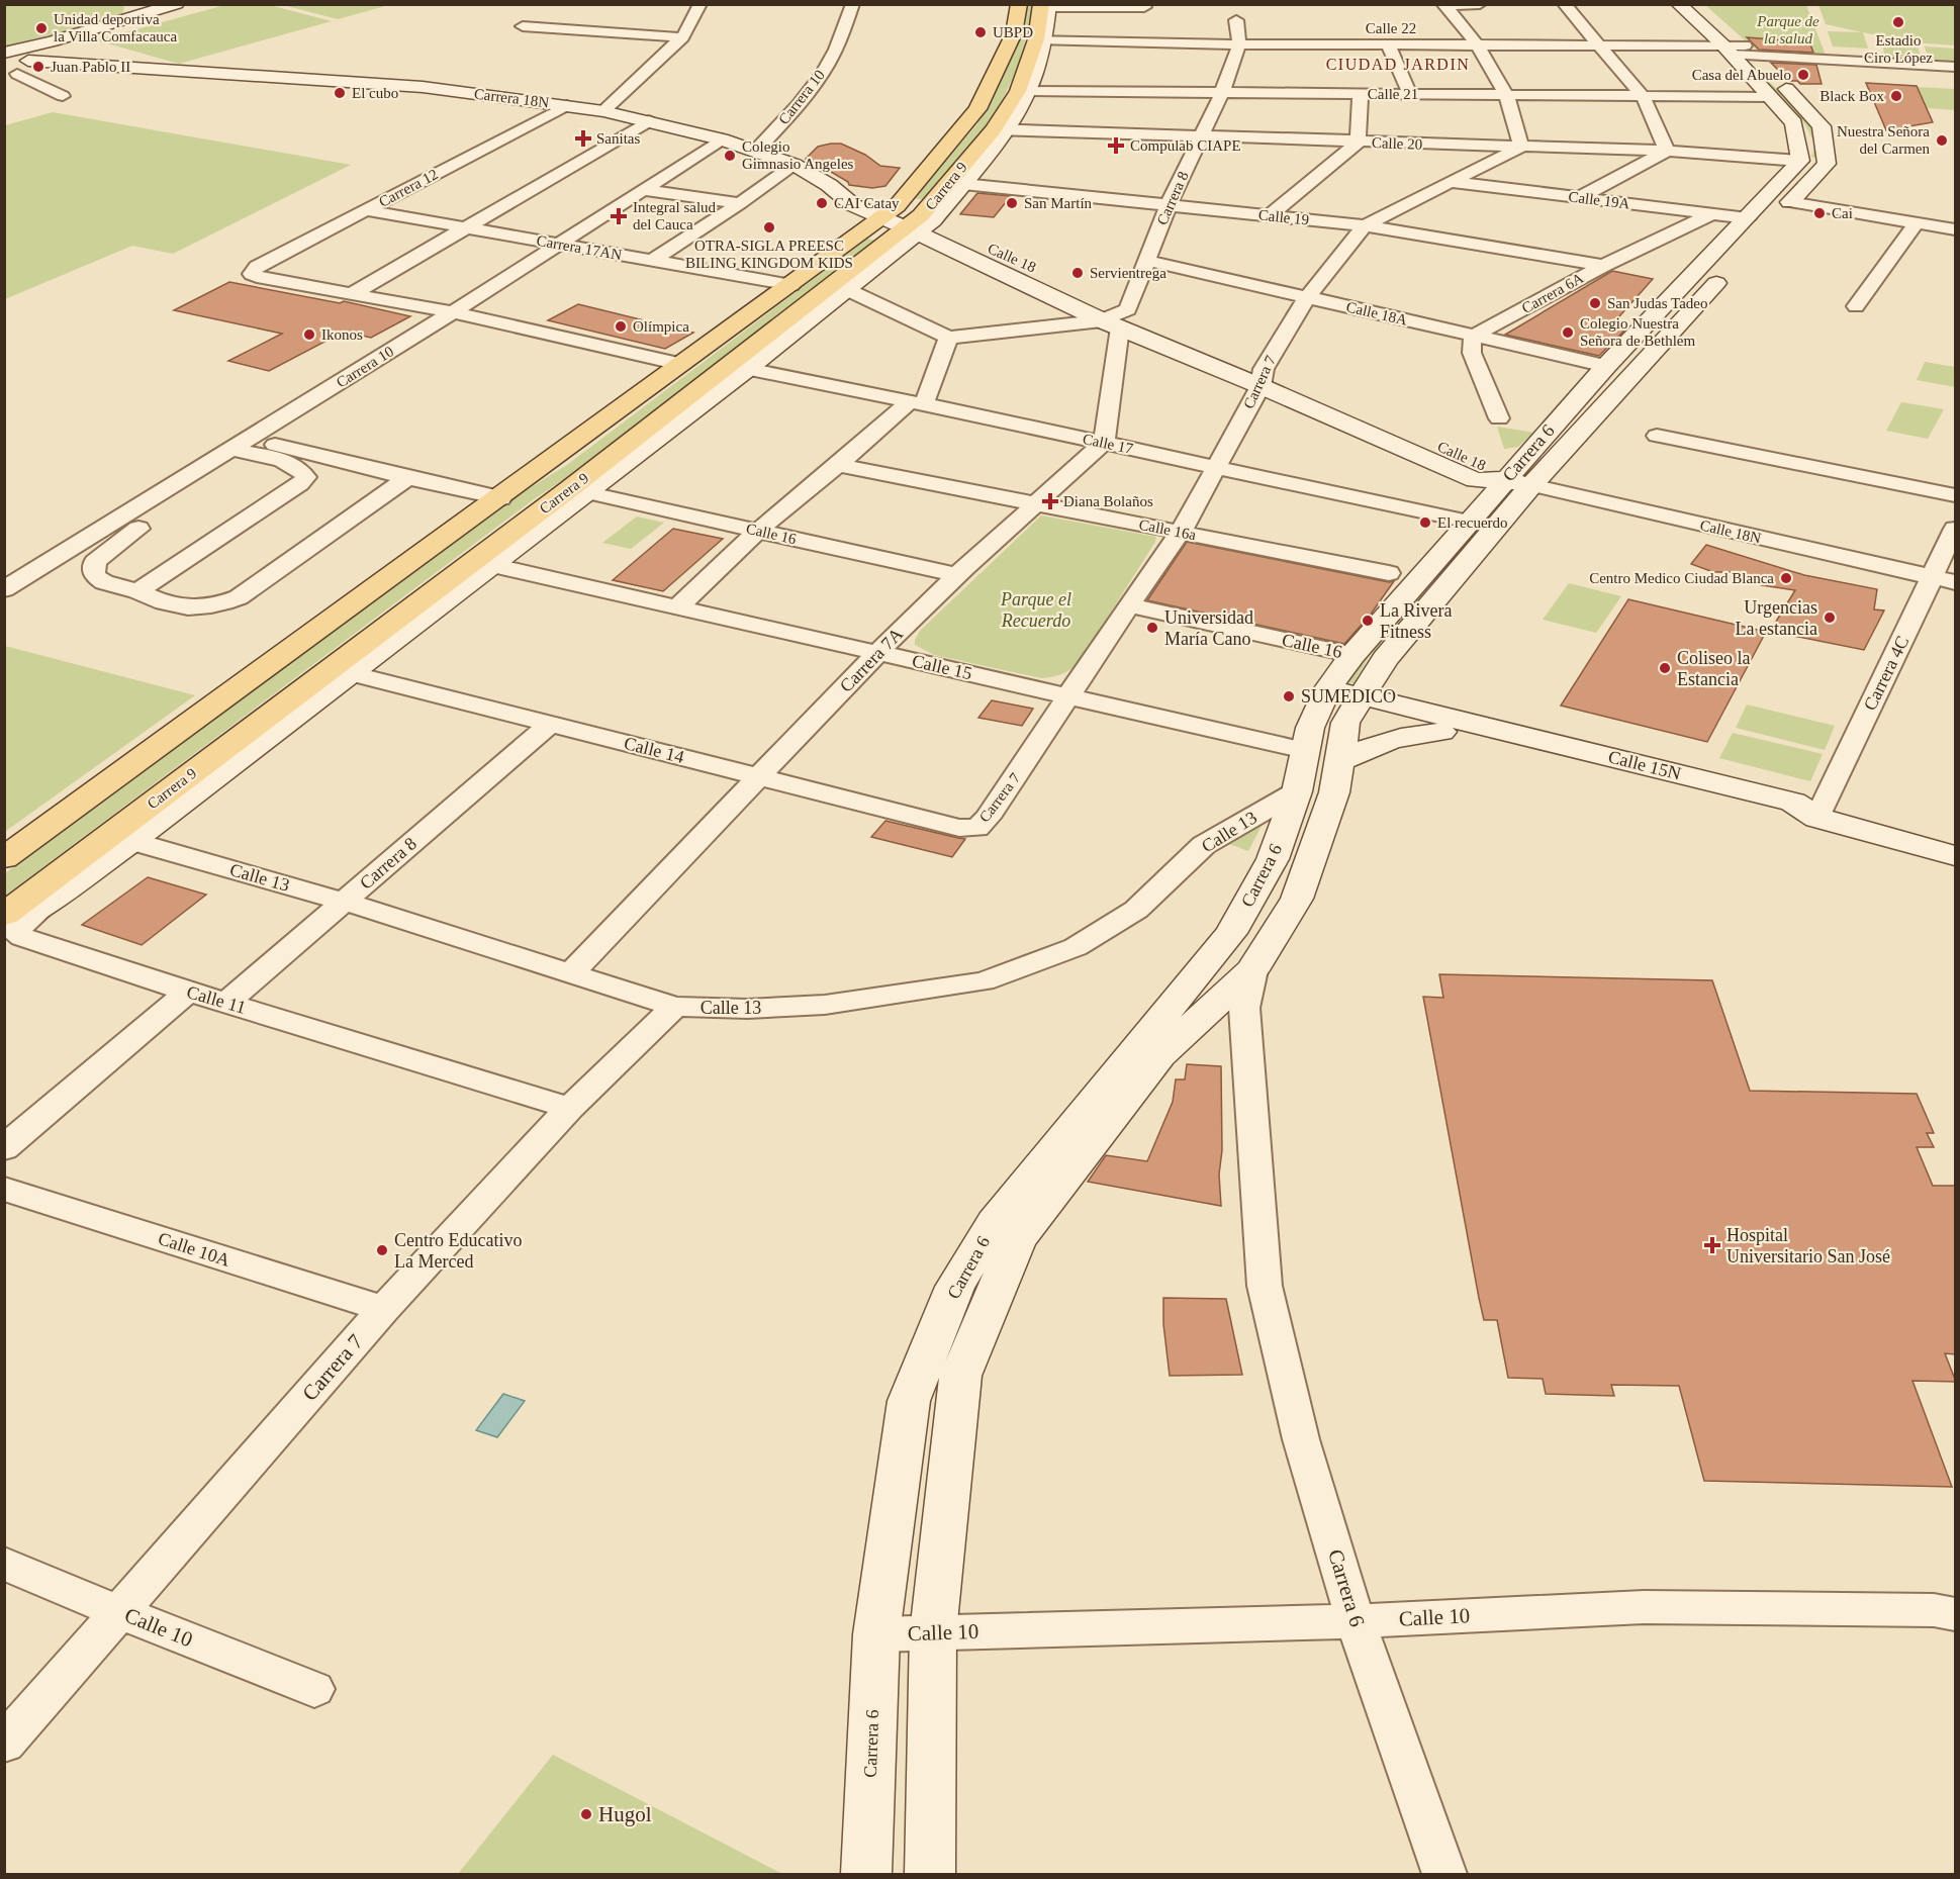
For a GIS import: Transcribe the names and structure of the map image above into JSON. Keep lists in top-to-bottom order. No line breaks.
{"streets":{"main road":["Carrera 18N","Carrera 9","Calle 18","Carrera 6","Calle 15N"],"street":["Calle 22","Calle 21","Carrera 10","Calle 20","Carrera 12","Carrera 8","Calle 19A","Calle 19","Carrera 17AN","Carrera 6A","Calle 18A","Carrera 7","Calle 17","Calle 16a","Calle 18N","Calle 16","Carrera 7A","Calle 15","Carrera 4C","Calle 14","Calle 13","Calle 11","Calle 10A","Calle 10"]},"crossings":[["Calle 22","Carrera 8"],["Calle 22","Carrera 6"],["Calle 21","Carrera 8"],["Calle 21","Carrera 6"],["Carrera 10","Carrera 18N"],["Carrera 10","Carrera 17AN"],["Carrera 18N","Carrera 12"],["Carrera 18N","Calle 18"],["Calle 20","Carrera 9"],["Calle 20","Carrera 8"],["Calle 20","Carrera 7"],["Calle 20","Carrera 6"],["Carrera 9","Carrera 17AN"],["Carrera 9","Calle 18"],["Carrera 9","Calle 15"],["Carrera 9","Calle 14"],["Carrera 12","Carrera 17AN"],["Carrera 8","Calle 19"],["Carrera 8","Calle 18"],["Carrera 8","Calle 18A"],["Carrera 8","Calle 14"],["Carrera 8","Calle 13"],["Carrera 8","Calle 11"],["Calle 19A","Carrera 6A"],["Calle 19A","Carrera 7"],["Calle 19A","Carrera 6"],["Calle 19","Carrera 6A"],["Calle 19","Carrera 7"],["Calle 18","Carrera 7"],["Calle 18","Carrera 6"],["Calle 18","Calle 18N"],["Carrera 6A","Calle 18A"],["Calle 18A","Carrera 7"],["Calle 18A","Carrera 6"],["Carrera 7","Calle 17"],["Carrera 7","Calle 16a"],["Carrera 7","Calle 16"],["Carrera 7","Calle 15"],["Carrera 7","Calle 14"],["Carrera 7","Calle 13"],["Carrera 7","Calle 11"],["Carrera 7","Calle 10A"],["Carrera 7","Calle 10"],["Calle 17","Carrera 6"],["Calle 17","Carrera 7A"],["Carrera 6","Calle 18N"],["Carrera 6","Calle 16"],["Carrera 6","Calle 15"],["Carrera 6","Calle 15N"],["Carrera 6","Calle 13"],["Carrera 6","Calle 10"],["Calle 16a","Carrera 7A"],["Calle 18N","Carrera 4C"],["Calle 16","Carrera 7A"],["Carrera 7A","Calle 15"],["Carrera 7A","Calle 14"],["Carrera 7A","Calle 13"],["Carrera 4C","Calle 15N"]],"districts":["CIUDAD JARDIN"],"parks":["Parque de la salud","Parque el Recuerdo"],"places":{"other":["Estadio Ciro López","Unidad deportiva la Villa Comfacauca","UBPD","Juan Pablo II","Casa del Abuelo","El cubo","Black Box","Nuestra Señora del Carmen","Colegio Gimnasio Angeles","CAI Catay","San Martín","Cai","OTRA-SIGLA PREESC BILING KINGDOM KIDS","Servientrega","San Judas Tadeo","Olímpica","Colegio Nuestra Señora de Bethlem","Ikonos","El recuerdo","Centro Medico Ciudad Blanca","Urgencias La estancia","La Rivera Fitness","Universidad María Cano","Coliseo la Estancia","SUMEDICO","Centro Educativo La Merced","Hugol"],"health":["Sanitas","Compulab CIAPE","Integral salud del Cauca","Diana Bolaños","Hospital Universitario San José"]}}
